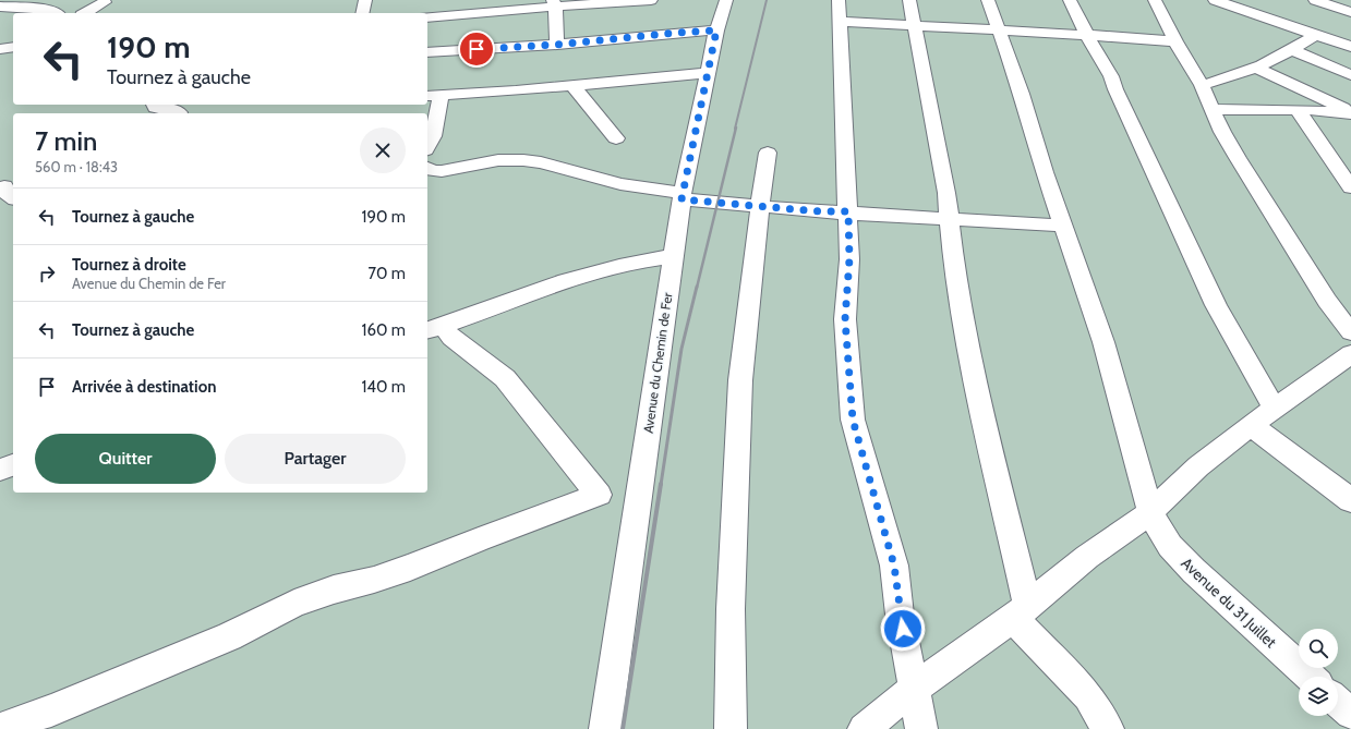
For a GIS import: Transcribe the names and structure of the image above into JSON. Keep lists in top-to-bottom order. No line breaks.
{"streets":{"street":["Avenue du Chemin de Fer","Avenue du 31 Juillet"]},"page":{"turn":["190 m","Tournez à gauche"],"heading":["7 min","560 m · 18:43"],"list":[{"name":"Tournez à gauche","value":"190 m"},{"name":"Tournez à droite","note":"Avenue du Chemin de Fer","value":"70 m"},{"name":"Tournez à gauche","value":"160 m"},{"name":"Arrivée à destination","value":"140 m"}],"buttons":["Quitter","Partager"]}}
